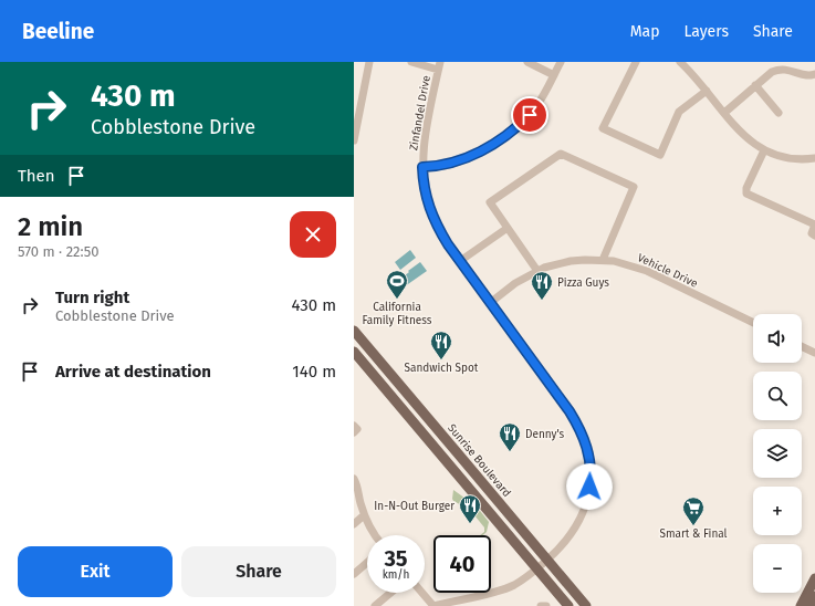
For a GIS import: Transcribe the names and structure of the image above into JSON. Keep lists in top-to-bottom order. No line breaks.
{"streets":{"main road":["Sunrise Boulevard"],"street":["Zinfandel Drive","Vehicle Drive"]},"crossings":[["Zinfandel Drive","Vehicle Drive"],["Zinfandel Drive","Sunrise Boulevard"]],"places":{"sports":["California Family Fitness"],"restaurant":["Pizza Guys","Sandwich Spot","Denny's","In-N-Out Burger"],"supermarket":["Smart & Final"]},"page":{"header":"Beeline","nav":["Map","Layers","Share"],"turn":["430 m","Cobblestone Drive"],"then":"Then","heading":["2 min","570 m · 22:50"],"list":[{"name":"Turn right","note":"Cobblestone Drive","value":"430 m"},{"name":"Arrive at destination","value":"140 m"}],"map_buttons":["+","−"],"speed":"35 km/h","limit":"40","buttons":["Exit","Share"]}}
